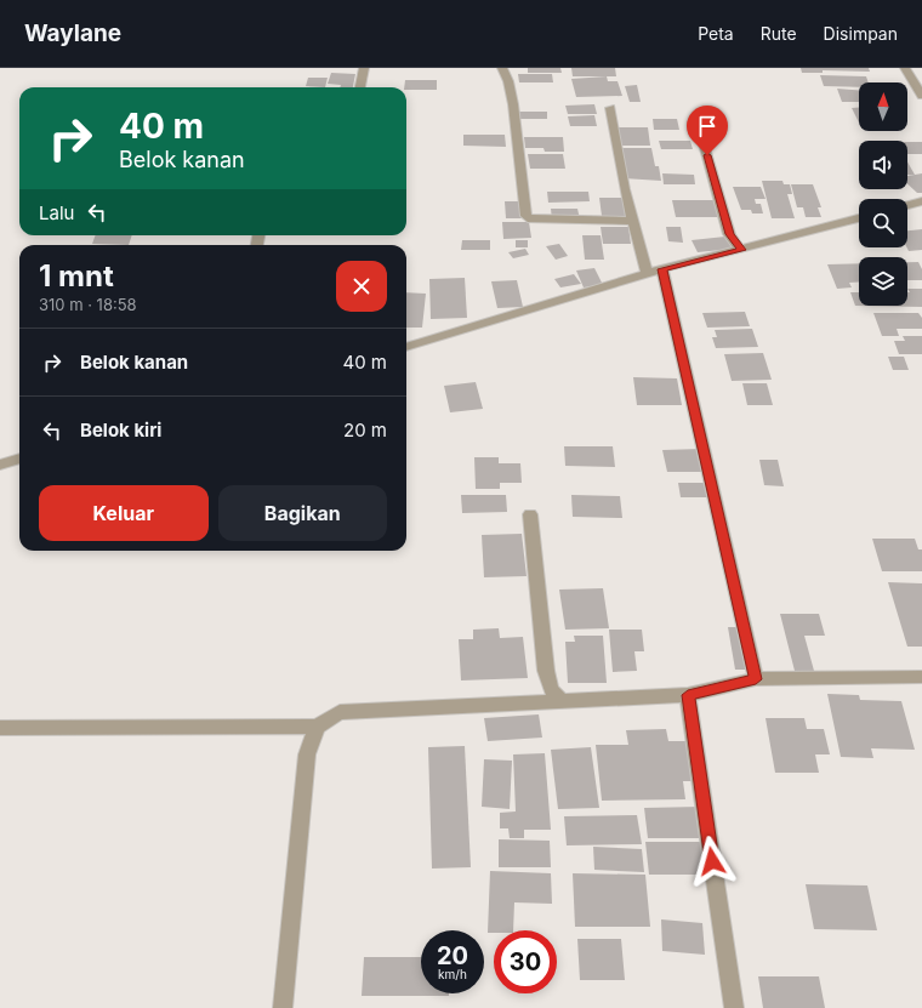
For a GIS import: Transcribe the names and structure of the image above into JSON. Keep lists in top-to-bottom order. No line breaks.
{"north":"top","page":{"header":"Waylane","nav":["Peta","Rute","Disimpan"],"turn":["40 m","Belok kanan"],"then":"Lalu","heading":["1 mnt","310 m · 18:58"],"list":[{"name":"Belok kanan","value":"40 m"},{"name":"Belok kiri","value":"20 m"}],"buttons":["Keluar","Bagikan"],"speed":"20 km/h","limit":"30"}}
